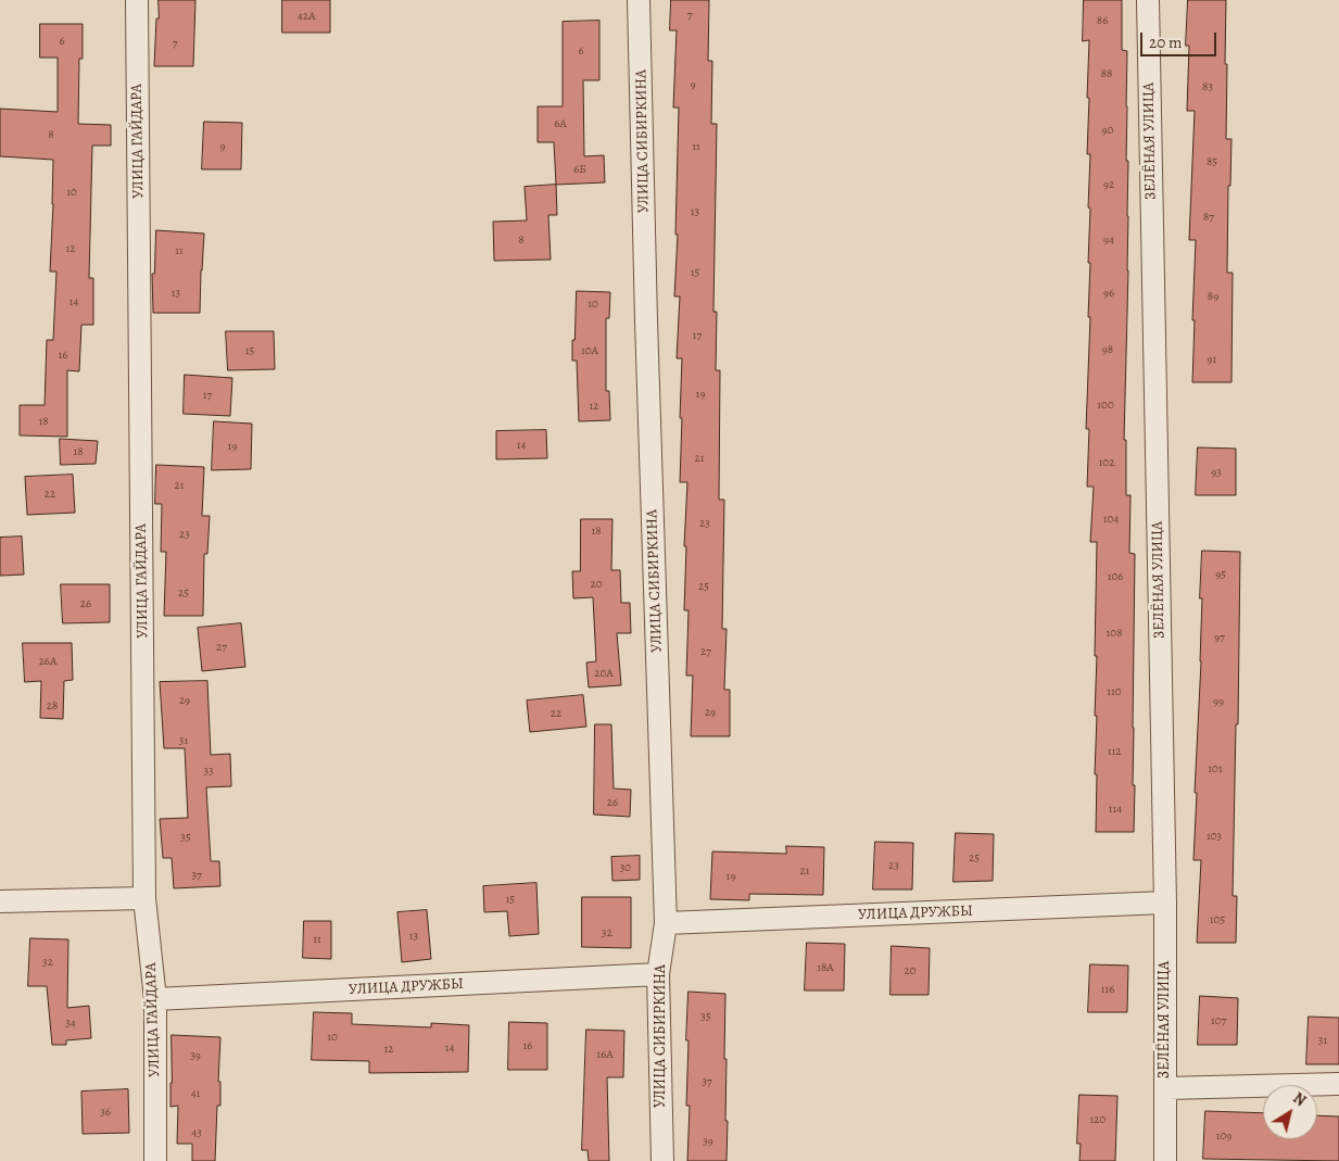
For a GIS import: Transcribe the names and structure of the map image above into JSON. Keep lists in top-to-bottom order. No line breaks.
{"streets":{"street":["УЛИЦА ГАЙДАРА","УЛИЦА СИБИРКИНА","ЗЕЛЁНАЯ УЛИЦА","УЛИЦА ДРУЖБЫ"]},"crossings":[["УЛИЦА ГАЙДАРА","УЛИЦА ДРУЖБЫ"],["УЛИЦА СИБИРКИНА","УЛИЦА ДРУЖБЫ"],["ЗЕЛЁНАЯ УЛИЦА","УЛИЦА ДРУЖБЫ"]],"house_numbers":["7","42А","86","6","7","6","88","9","83","6А","90","8","9","11","85","6Б","92","10","13","87","8","94","12","11","15","13","96","89","14","10","17","98","15","10А","16","91","19","17","100","12","18","14","19","18","21","102","93","21","22","104","23","18","23","95","106","20","25","25","26","108","97","27","27","26А","20А","110","29","99","28","29","22","31","112","101","33","26","114","103","35","25","23","30","21","37","19","15","105","32","13","11","32","18А","20","116","35","107","34","10","31","16","14","12","16А","39","37","41","36","120","43","109","39"],"scale_bar":"20 m","north":"top right"}
